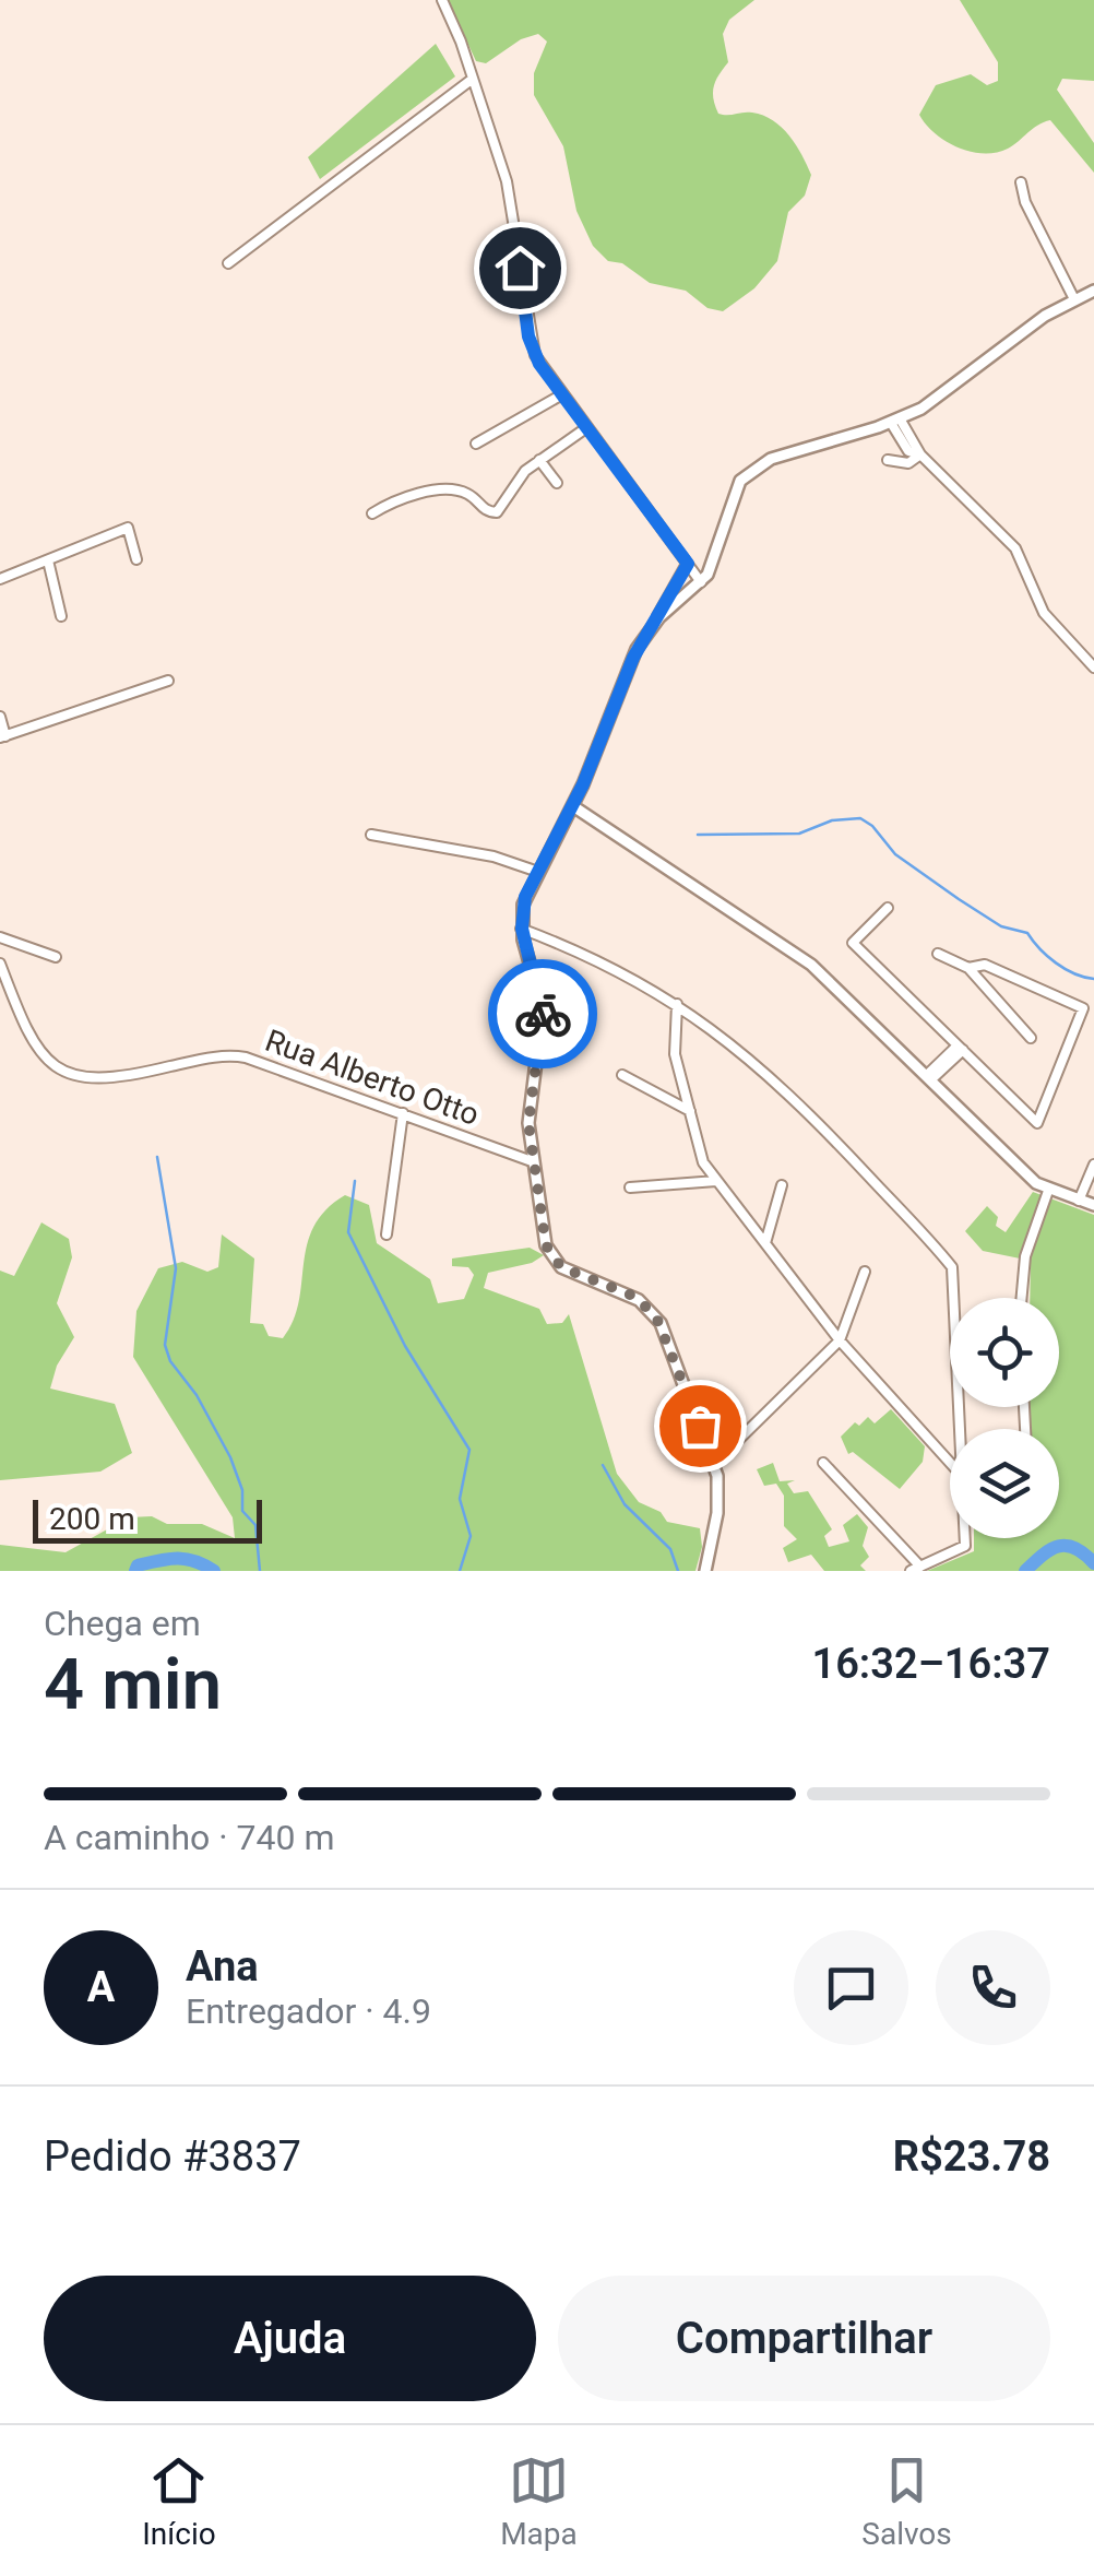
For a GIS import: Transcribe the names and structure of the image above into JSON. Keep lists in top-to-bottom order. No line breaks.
{"streets":{"street":["Rua Alberto Otto"]},"scale_bar":"200 m","page":{"scale":"200 m","heading":["4 min","Chega em","16:32–16:37"],"panel":["Ana","Entregador · 4.9","Pedido #3837","R$23.78"],"bar":"A caminho · 740 m","round":"A","buttons":["Ajuda","Compartilhar"],"tabs":["Início","Mapa","Salvos"]}}
